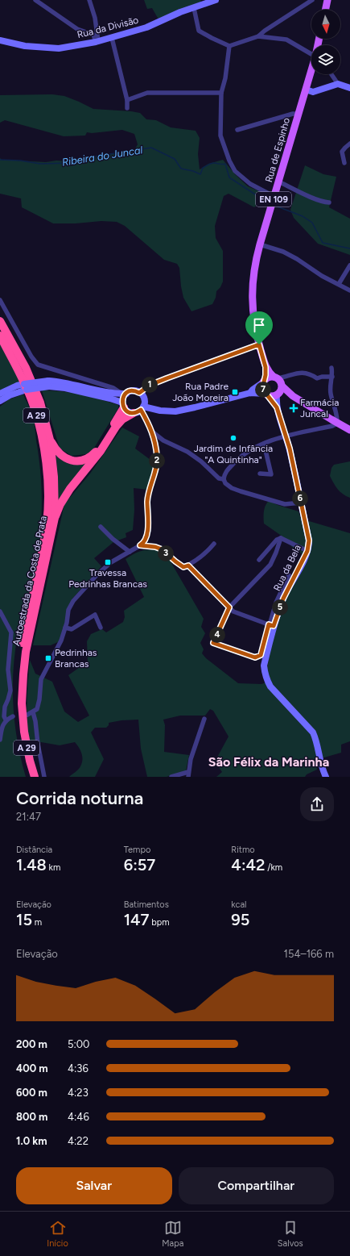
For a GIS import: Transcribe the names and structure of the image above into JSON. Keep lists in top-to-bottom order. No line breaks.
{"streets":{"highway":["A 29","Autoestrada da Costa de Prata"],"main road":["Rua de Espinho","EN 109"],"street":["Rua da Divisão","Rua da Bela"]},"crossings":[["Rua de Espinho","EN 109"],["Rua de Espinho","Rua da Bela"],["EN 109","Rua da Bela"]],"districts":["São Félix da Marinha"],"water":["Ribeira do Juncal"],"places":{"transit":["Rua Padre João Moreira","Travessa Pedrinhas Brancas","Pedrinhas Brancas"],"health":["Farmácia Juncal"],"other":["Jardim de Infância \"A Quintinha\""]},"north":"bottom","page":{"pins":["1","7","2","6","3","5","4"],"heading":["Corrida noturna","21:47"],"stats":[["Distância","1.48 km"],["Tempo","6:57"],["Ritmo","4:42 /km"],["Elevação","15 m"],["Batimentos","147 bpm"],["kcal","95"]],"chart":["Elevação","154–166 m"],"list":[{"name":"200 m","note":"5:00"},{"name":"400 m","note":"4:36"},{"name":"600 m","note":"4:23"},{"name":"800 m","note":"4:46"},{"name":"1.0 km","note":"4:22"}],"buttons":["Salvar","Compartilhar"],"tabs":["Início","Mapa","Salvos"]}}
